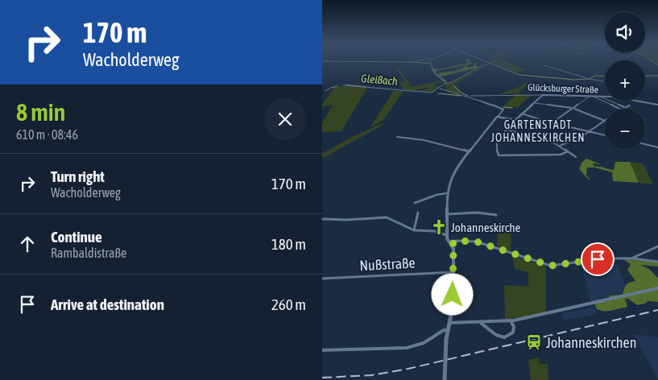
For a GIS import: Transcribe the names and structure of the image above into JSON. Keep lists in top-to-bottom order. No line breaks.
{"streets":{"street":["Glücksburger Straße","Nußstraße"]},"districts":["GARTENSTADT JOHANNESKIRCHEN"],"water":["Gleißach"],"places":{"church":["Johanneskirche"],"station":["Johanneskirchen"]},"page":{"turn":["170 m","Wacholderweg"],"map_buttons":["+","−"],"heading":["8 min","610 m · 08:46"],"list":[{"name":"Turn right","note":"Wacholderweg","value":"170 m"},{"name":"Continue","note":"Rambaldistraße","value":"180 m"},{"name":"Arrive at destination","value":"260 m"}]}}
